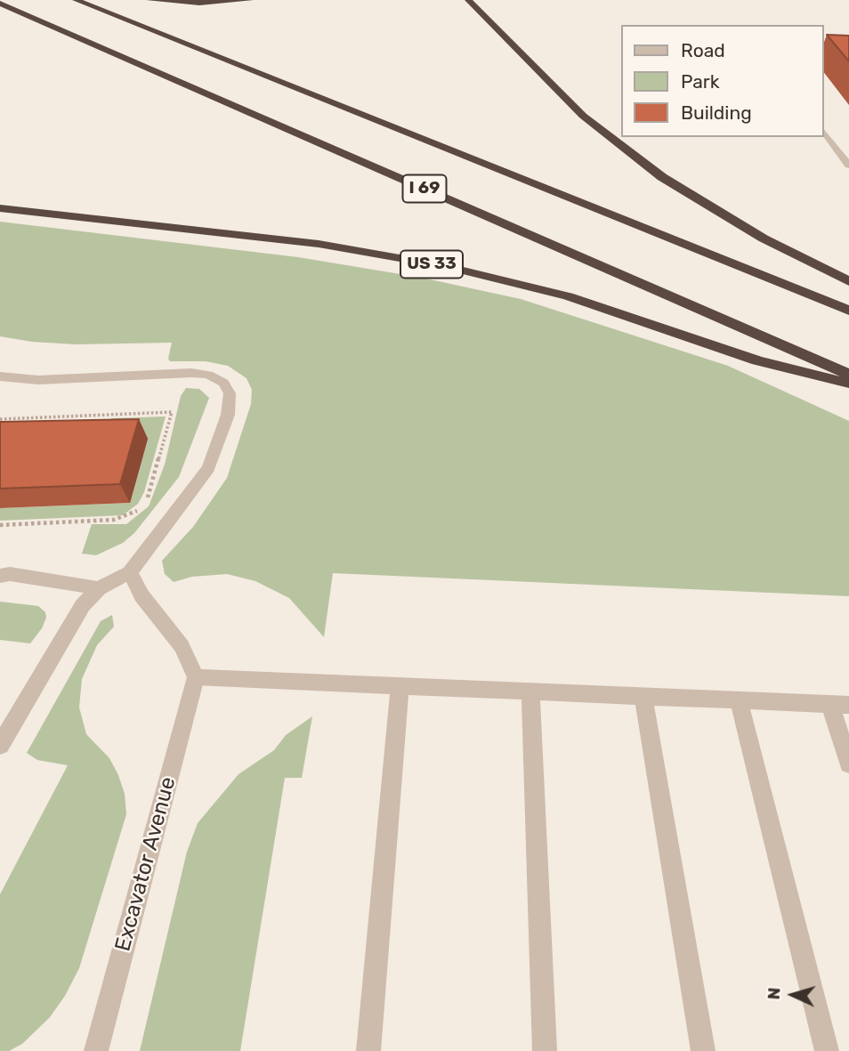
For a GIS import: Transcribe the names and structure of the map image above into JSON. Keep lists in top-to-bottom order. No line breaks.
{"streets":{"highway":["I 69","US 33"],"street":["Excavator Avenue"]},"legend":["Road","Park","Building"],"north":"left"}
